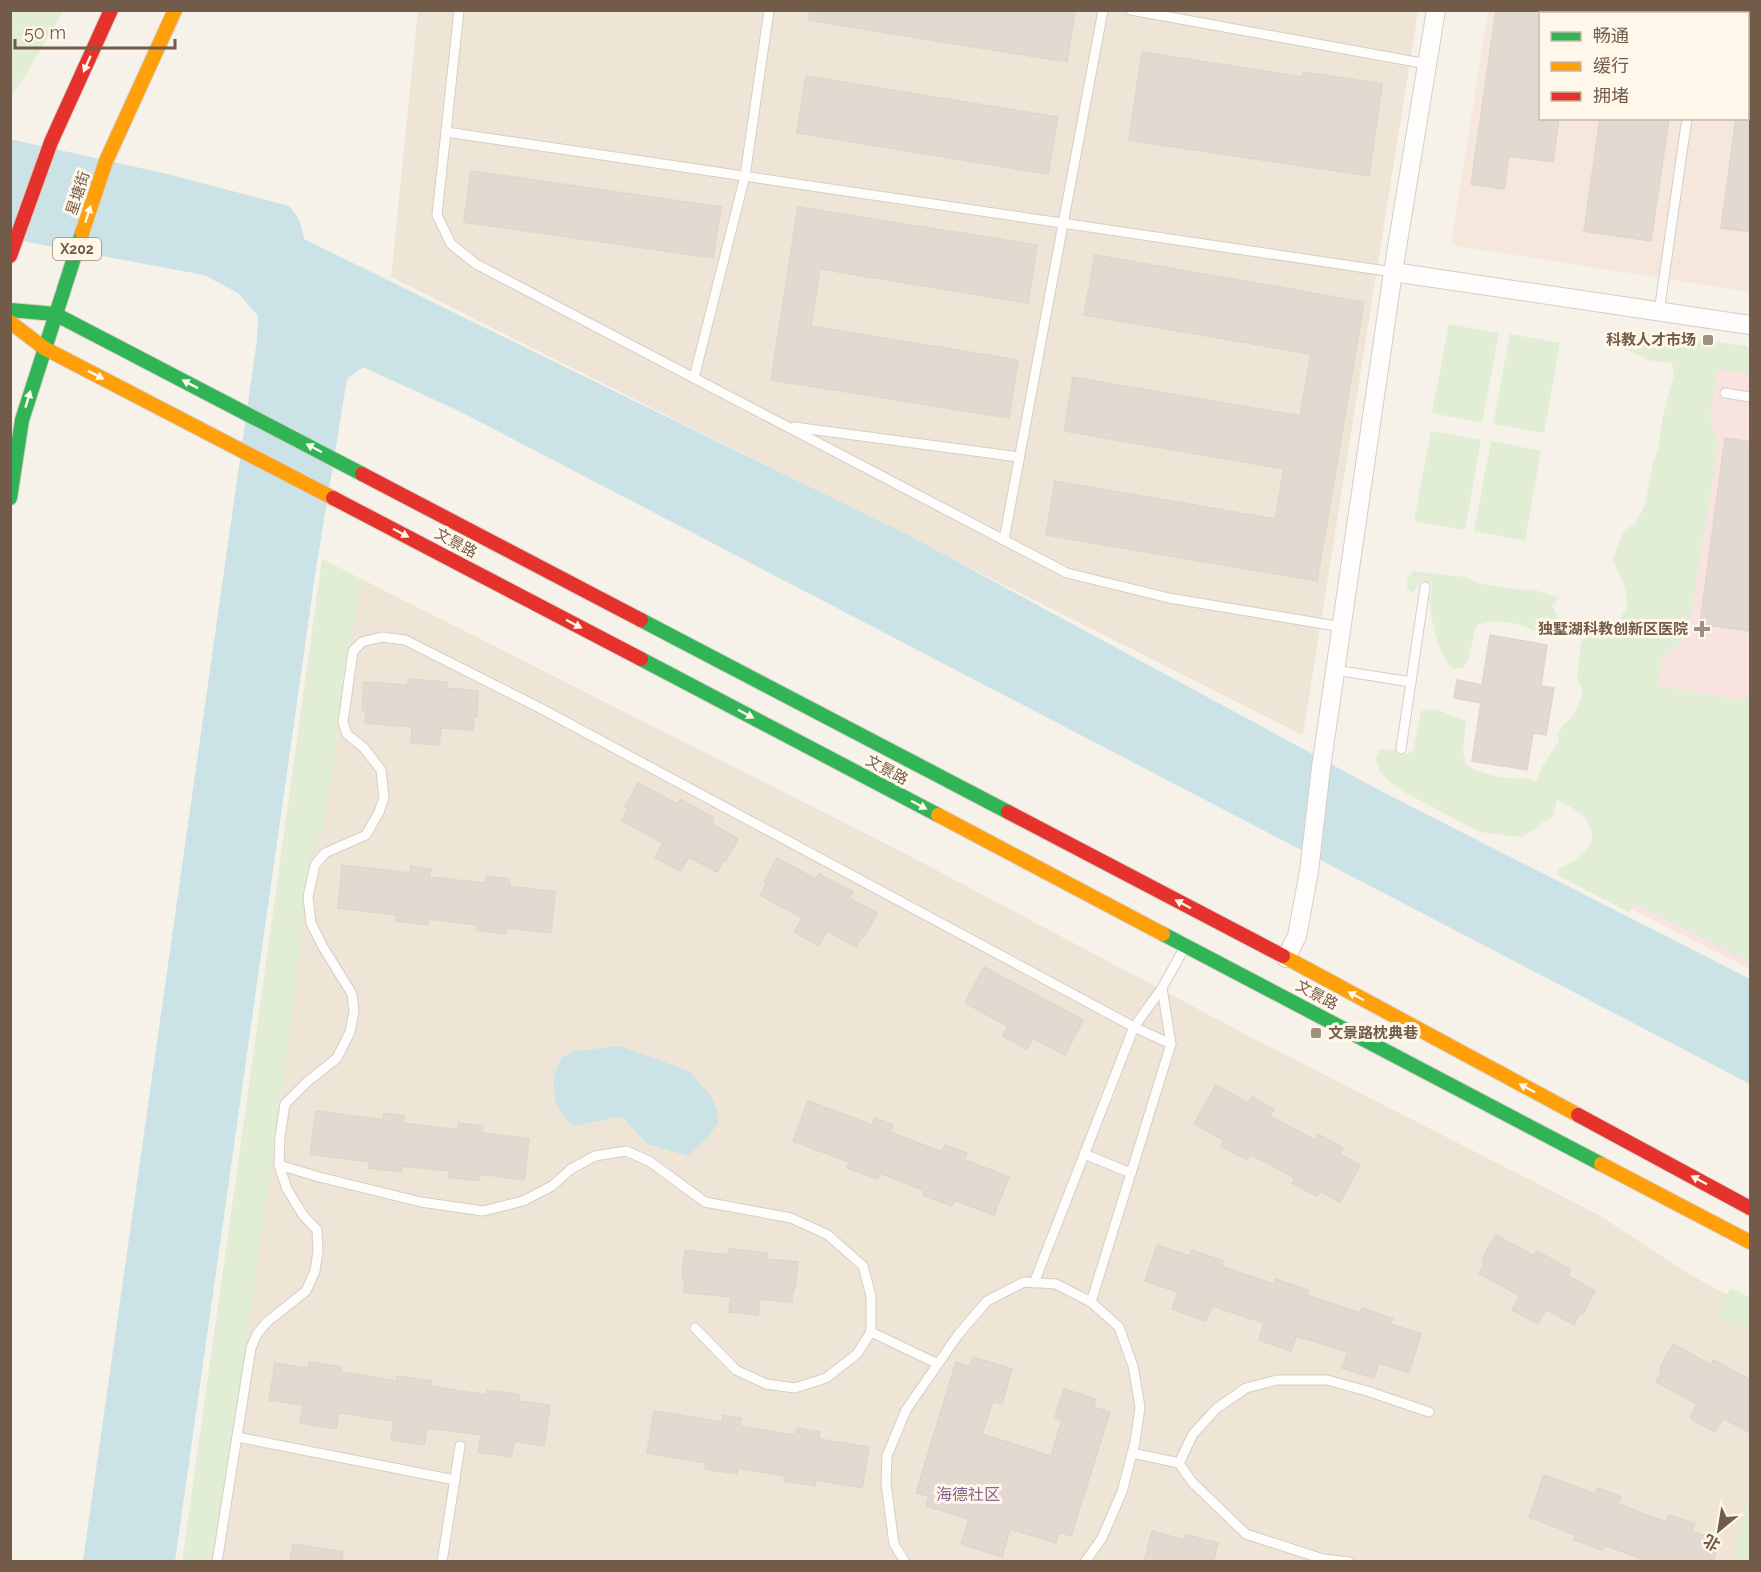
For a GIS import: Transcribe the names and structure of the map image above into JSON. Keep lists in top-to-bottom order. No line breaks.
{"streets":{"main road":["星塘街","X202","文景路"]},"crossings":[["星塘街","文景路"]],"districts":["海德社区"],"places":{"transit":["科教人才市场","文景路枕典巷"],"health":["独墅湖科教创新区医院"]},"legend":["畅通","缓行","拥堵"],"scale_bar":"50 m","north":"bottom left"}
